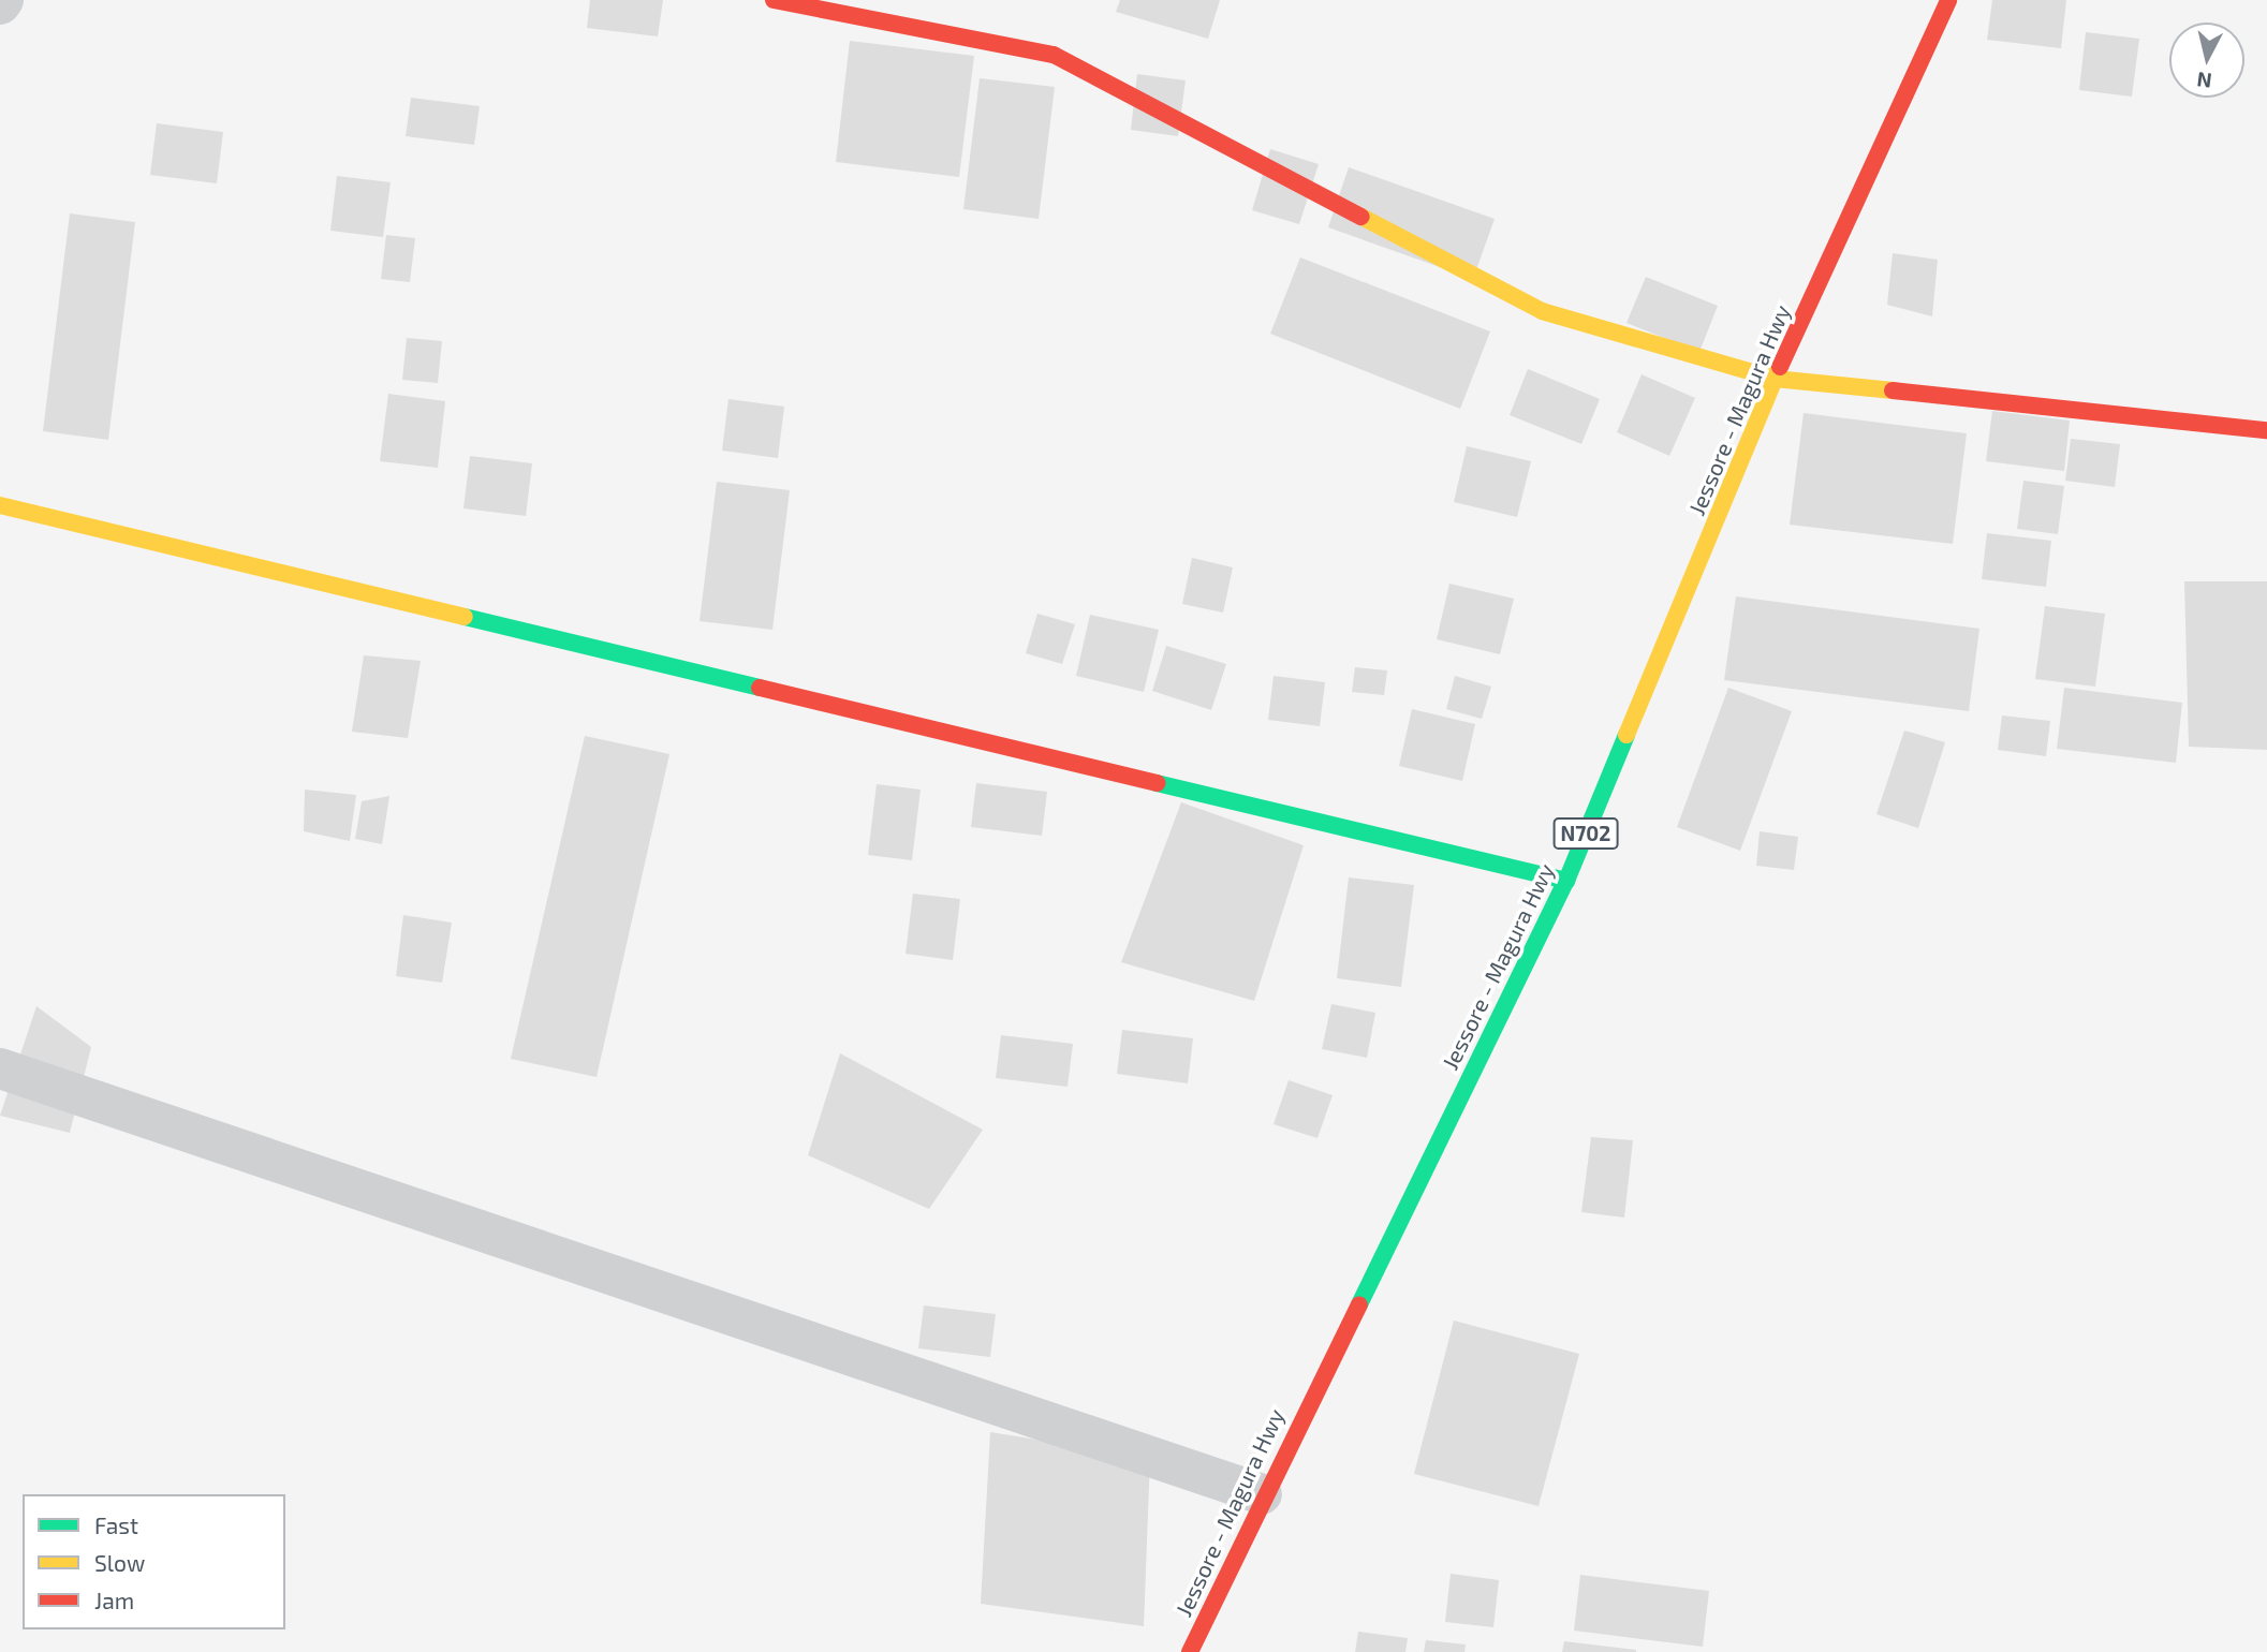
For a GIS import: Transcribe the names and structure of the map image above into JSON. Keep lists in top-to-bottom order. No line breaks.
{"streets":{"main road":["Jessore - Magura Hwy","N702"]},"legend":["Fast","Slow","Jam"],"north":"bottom"}
